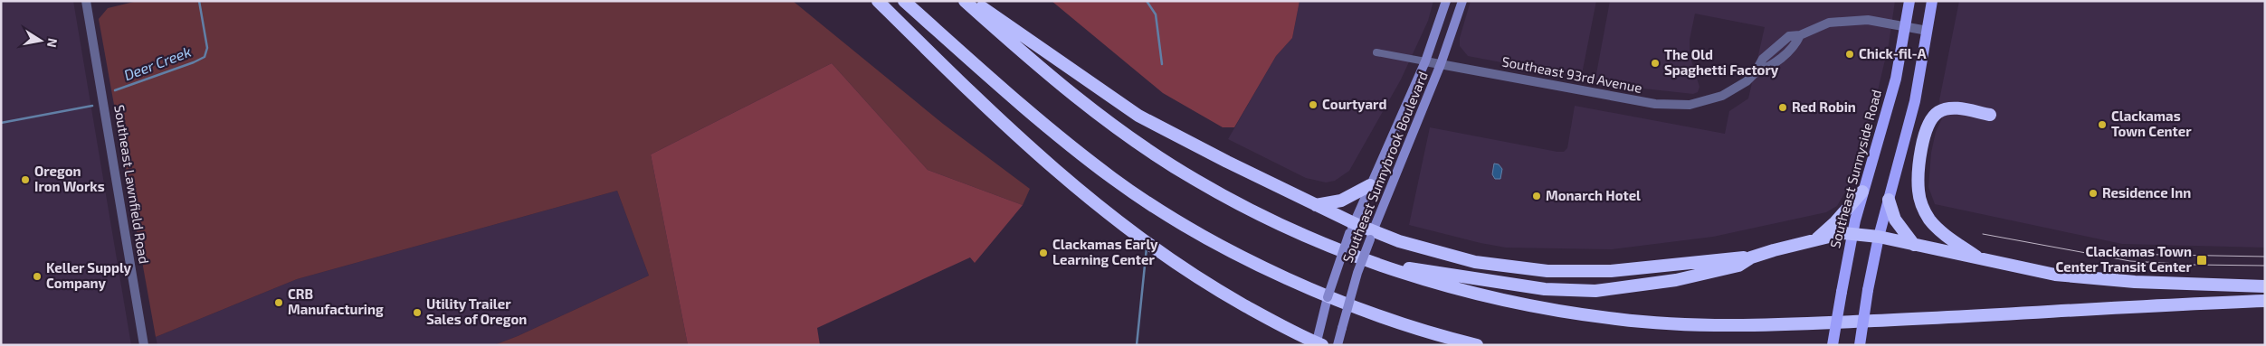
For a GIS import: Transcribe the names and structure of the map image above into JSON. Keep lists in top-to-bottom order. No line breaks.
{"streets":{"main road":["Southeast Sunnybrook Boulevard","Southeast Sunnyside Road"],"street":["Southeast 93rd Avenue","Southeast Lawnfield Road"]},"crossings":[["Southeast 93rd Avenue","Southeast Sunnybrook Boulevard"],["Southeast 93rd Avenue","Southeast Sunnyside Road"]],"water":["Deer Creek"],"places":{"other":["Chick-fil-A","The Old Spaghetti Factory","Courtyard","Red Robin","Clackamas Town Center","Oregon Iron Works","Residence Inn","Monarch Hotel","Clackamas Early Learning Center","Keller Supply Company","CRB Manufacturing","Utility Trailer Sales of Oregon"],"transit":["Clackamas Town Center Transit Center"]},"north":"right"}
